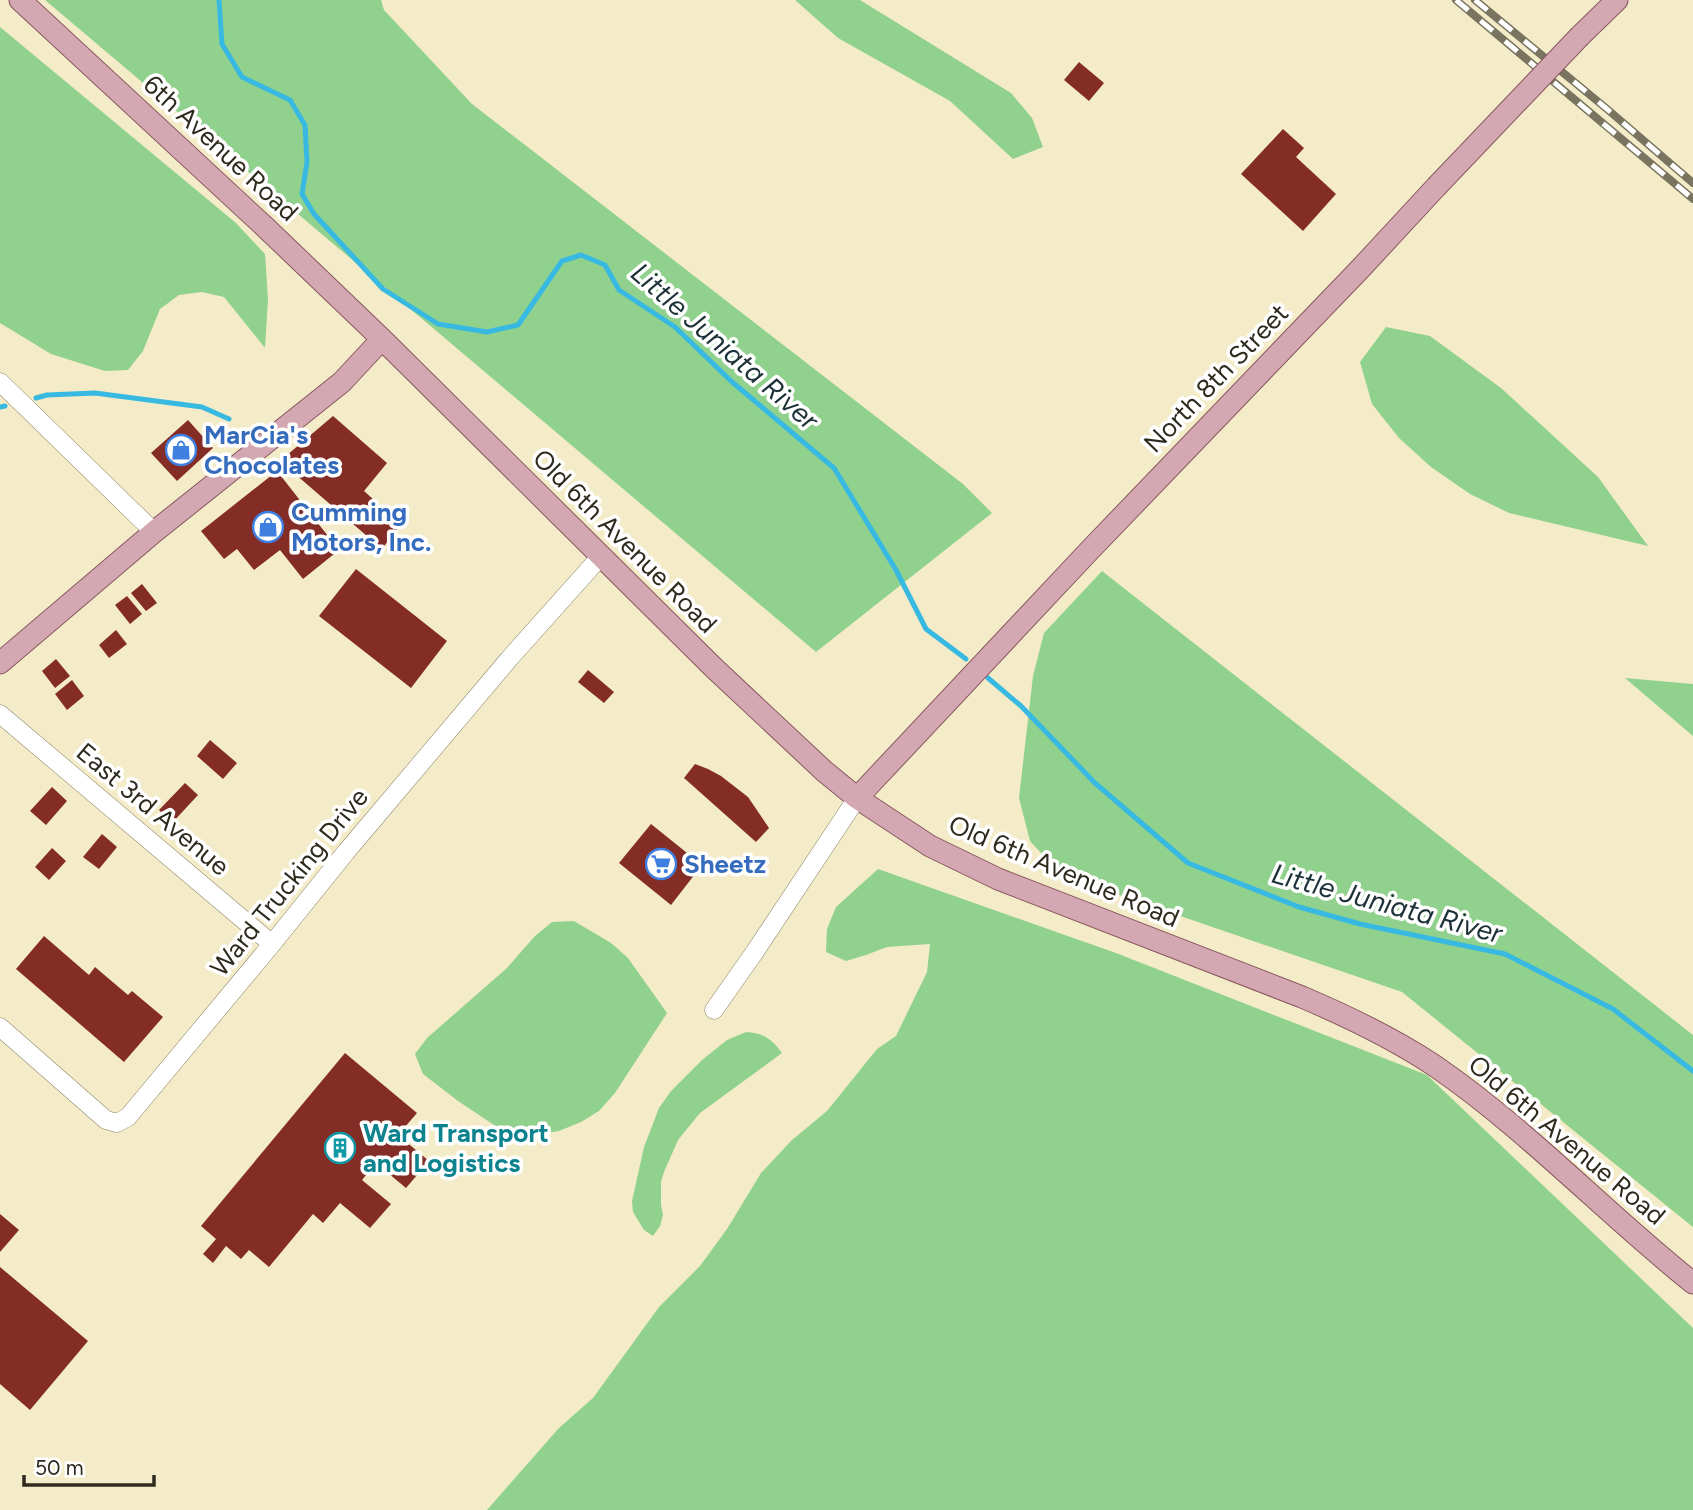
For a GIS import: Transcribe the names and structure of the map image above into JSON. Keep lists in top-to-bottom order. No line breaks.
{"streets":{"main road":["6th Avenue Road","North 8th Street","Old 6th Avenue Road"],"street":["East 3rd Avenue","Ward Trucking Drive"]},"crossings":[["6th Avenue Road","Old 6th Avenue Road"],["North 8th Street","Old 6th Avenue Road"],["Old 6th Avenue Road","Ward Trucking Drive"],["East 3rd Avenue","Ward Trucking Drive"]],"water":["Little Juniata River"],"places":{"shop":["MarCia's Chocolates","Cumming Motors, Inc."],"supermarket":["Sheetz"],"building":["Ward Transport and Logistics"]},"scale_bar":"50 m"}
